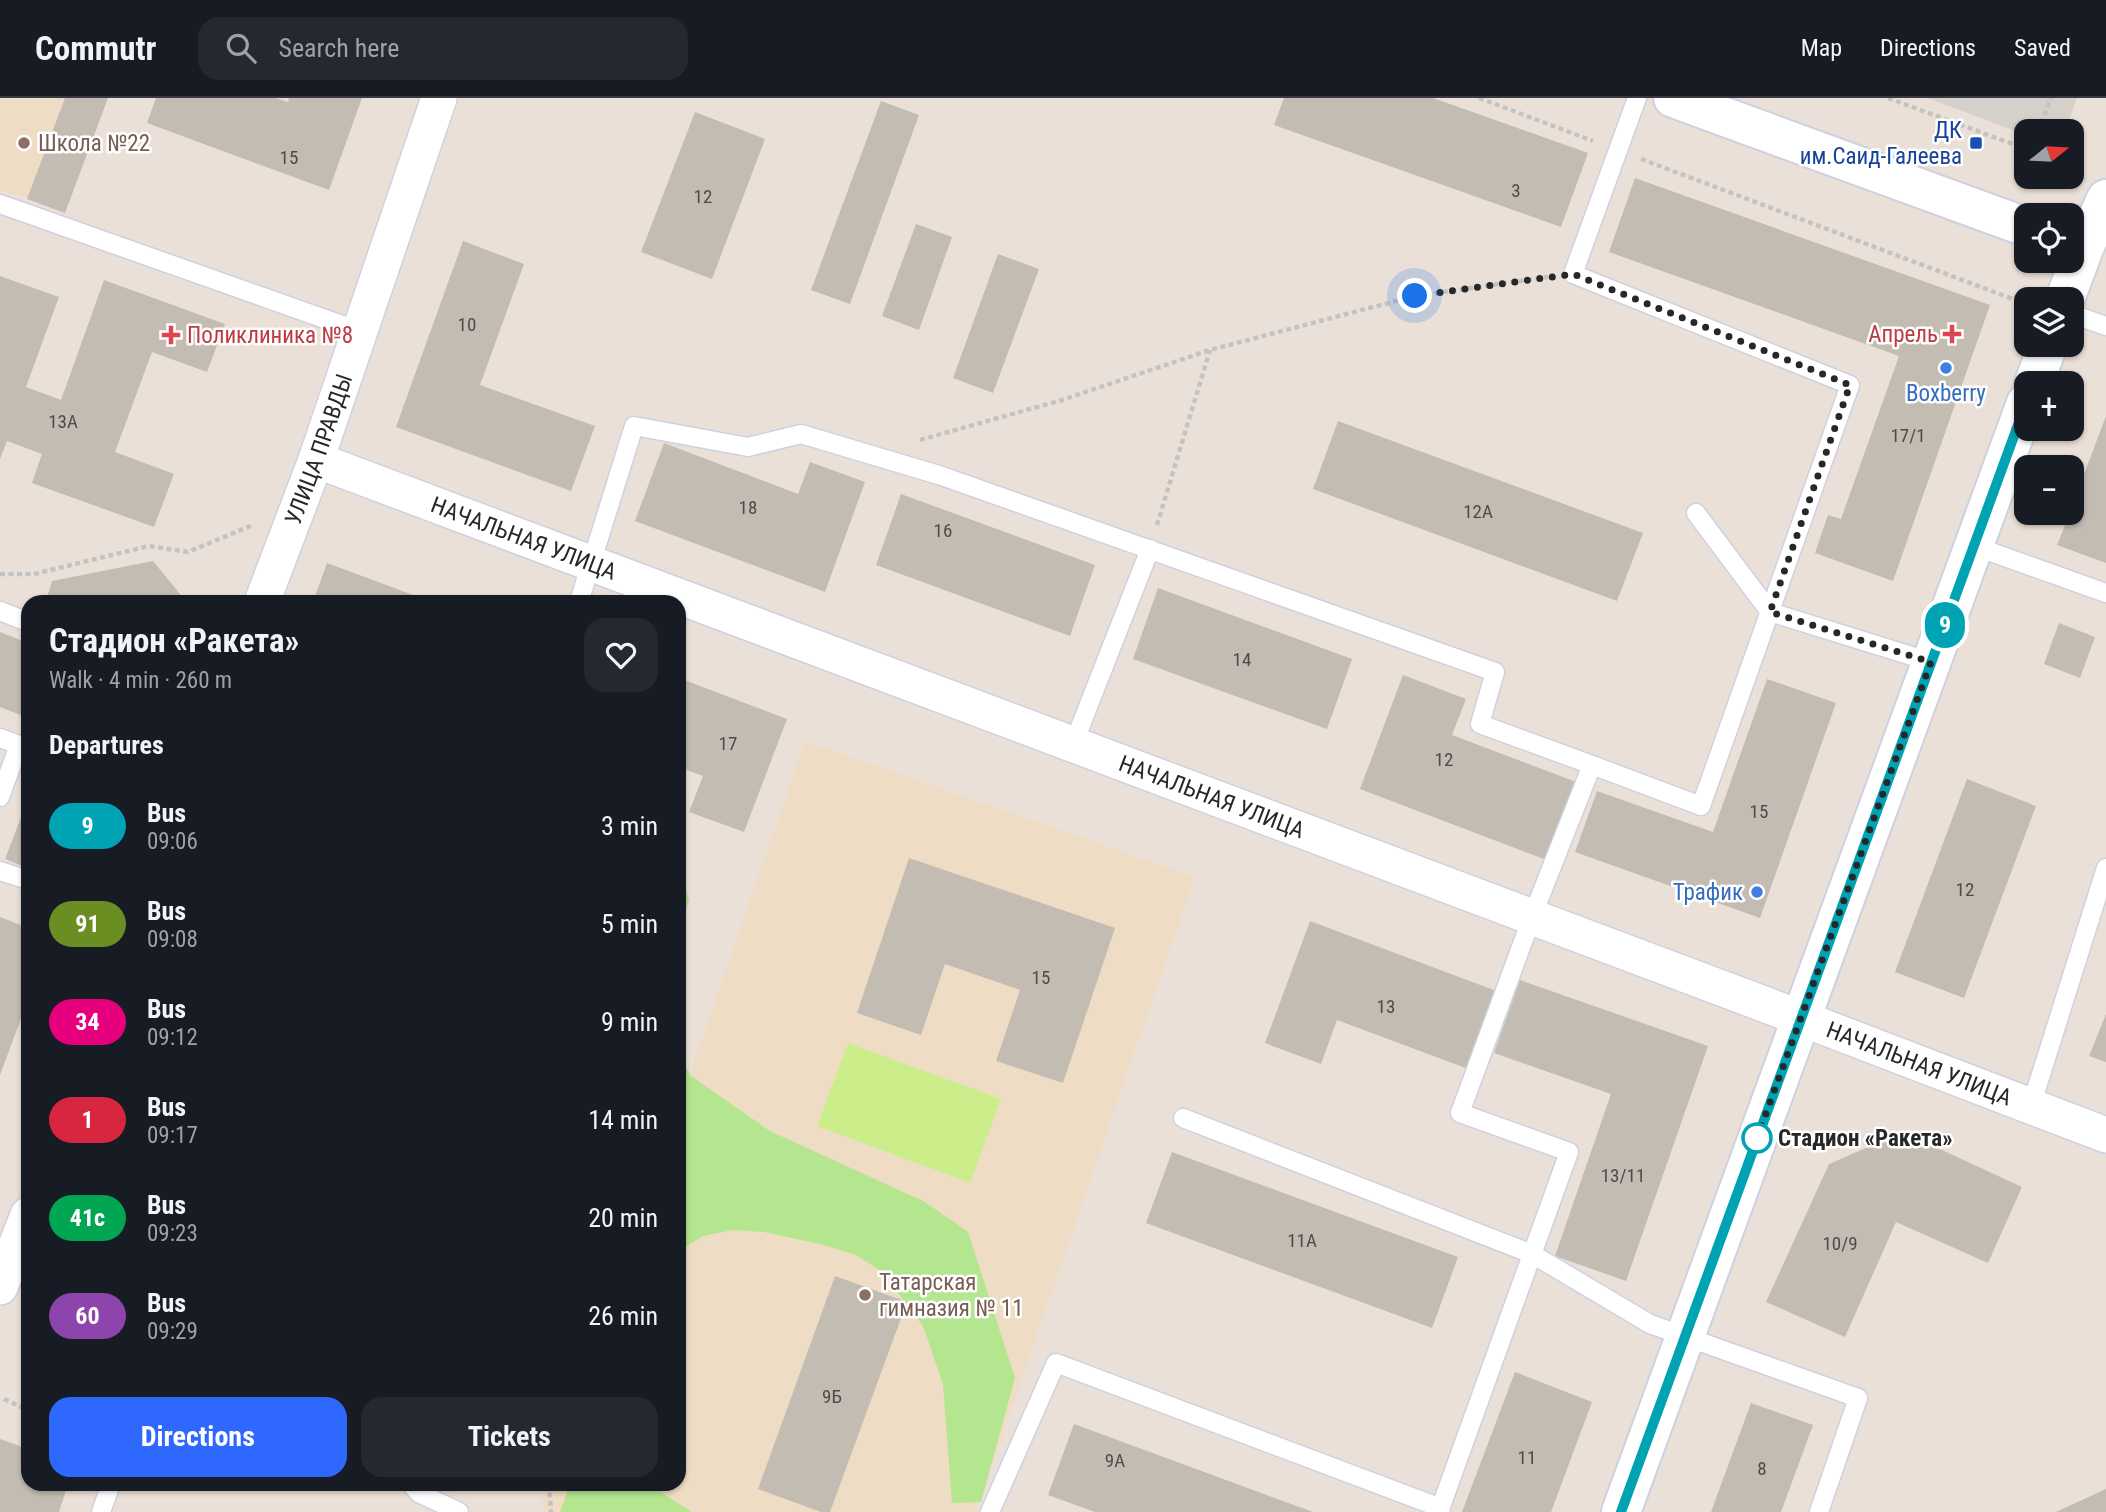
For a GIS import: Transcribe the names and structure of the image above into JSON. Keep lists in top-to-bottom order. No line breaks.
{"streets":{"street":["УЛИЦА ПРАВДЫ","НАЧАЛЬНАЯ УЛИЦА"]},"crossings":[["УЛИЦА ПРАВДЫ","НАЧАЛЬНАЯ УЛИЦА"]],"places":{"other":["Школа №22","Boxberry","Трафик","Стадион «Ракета»","Татарская гимназия № 11"],"transit":["ДК им.Саид-Галеева"],"health":["Апрель","Поликлиника №8"]},"lines":["bus line 9"],"house_numbers":["15","3","12","10","13А","17/1","18","12А","16","14","17","12","15","12","15","13","13/11","11А","10/9","9Б","11","9А","8"],"north":"right","page":{"header":"Commutr","search":"Search here","nav":["Map","Directions","Saved"],"on_map":"9","map_buttons":["+","−"],"heading":[["Стадион «Ракета»","Walk · 4 min · 260 m"],"Departures"],"list":[{"mark":"9","name":"Bus","note":"09:06","value":"3 min"},{"mark":"91","name":"Bus","note":"09:08","value":"5 min"},{"mark":"34","name":"Bus","note":"09:12","value":"9 min"},{"mark":"1","name":"Bus","note":"09:17","value":"14 min"},{"mark":"41с","name":"Bus","note":"09:23","value":"20 min"},{"mark":"60","name":"Bus","note":"09:29","value":"26 min"}],"buttons":["Directions","Tickets"]}}
